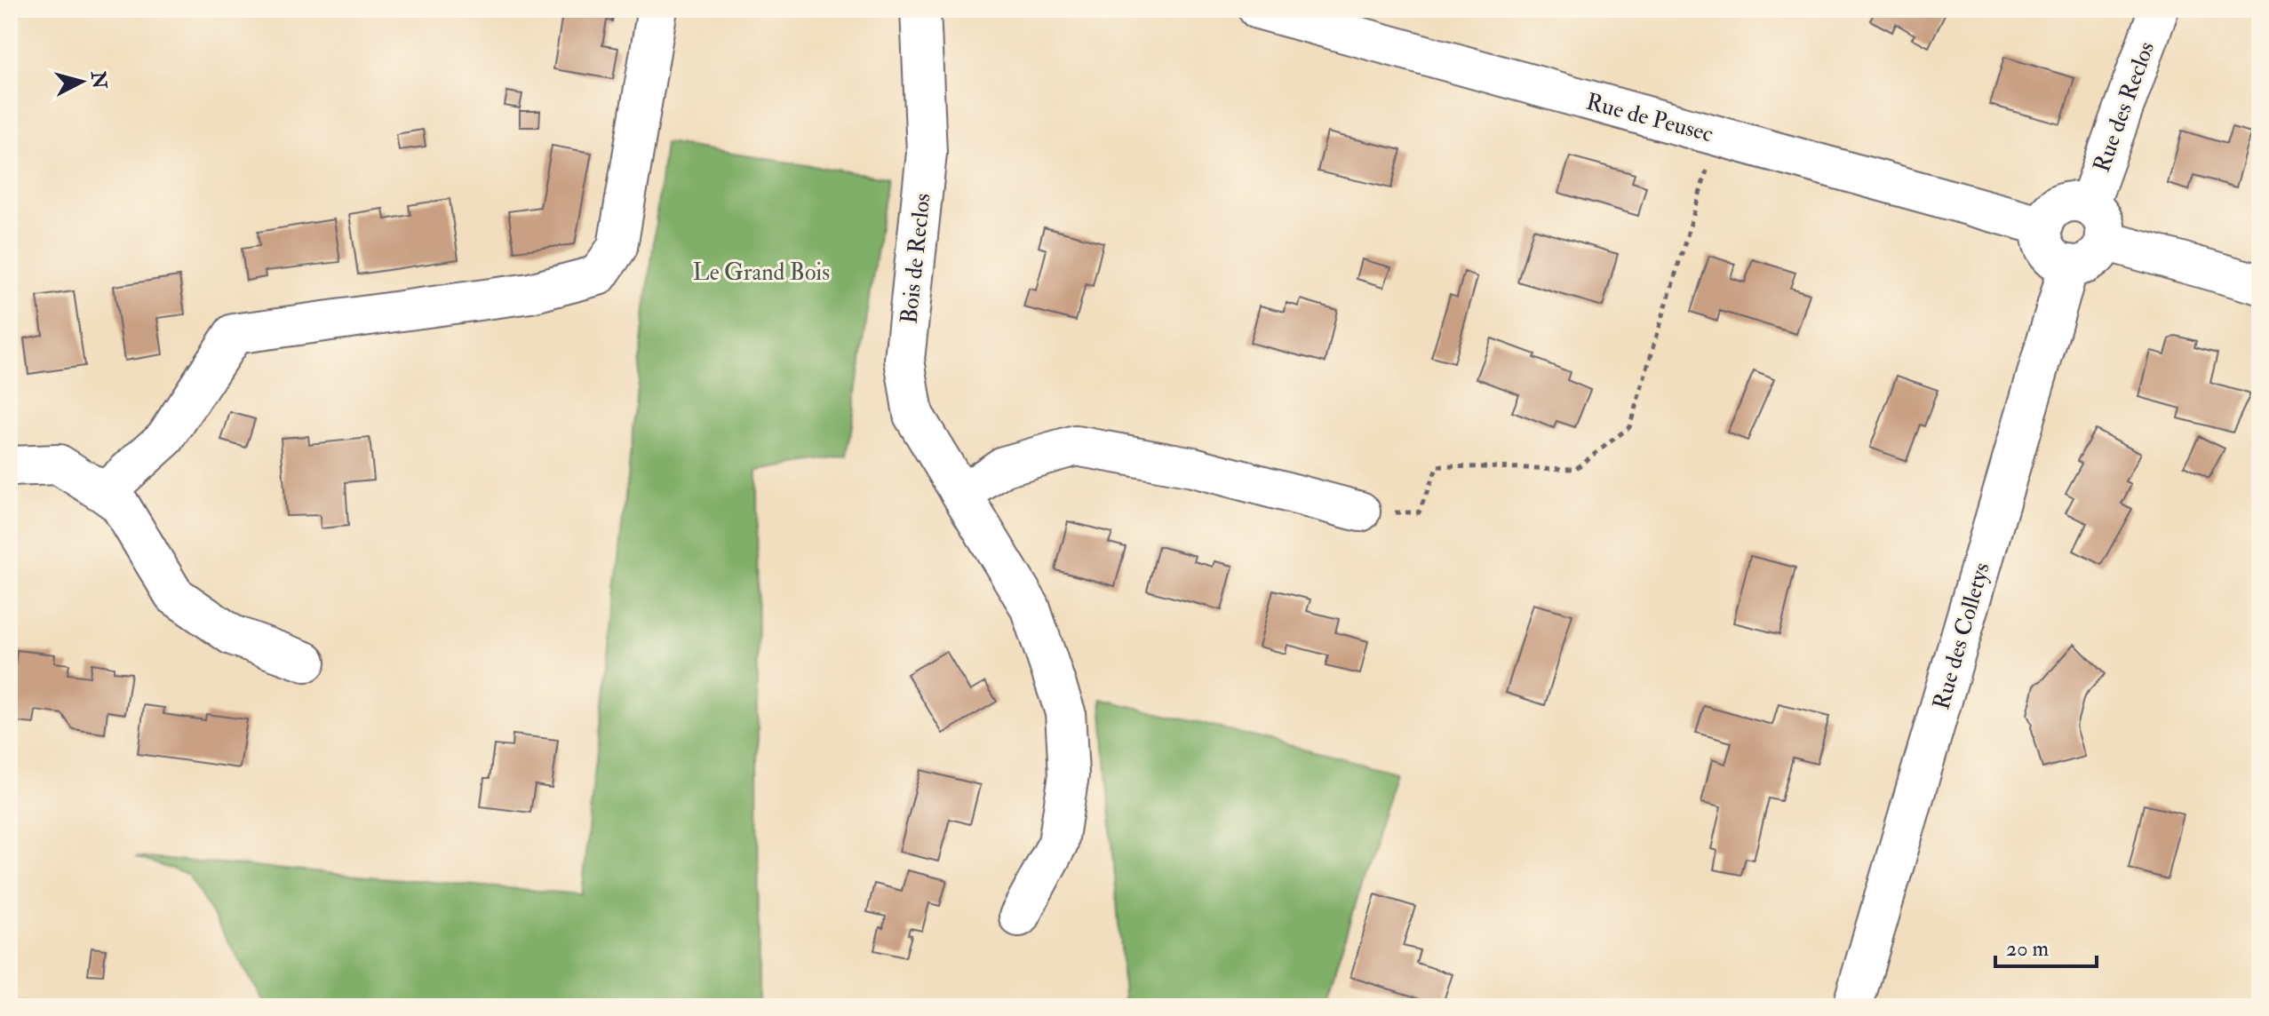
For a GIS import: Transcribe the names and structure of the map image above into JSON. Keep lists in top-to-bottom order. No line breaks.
{"streets":{"street":["Rue des Reclos","Rue de Peusec","Bois de Reclos","Rue des Colletys"]},"crossings":[["Rue des Reclos","Rue de Peusec"],["Rue des Reclos","Rue des Colletys"],["Rue de Peusec","Rue des Colletys"]],"parks":["Le Grand Bois"],"scale_bar":"20 m","north":"right"}
